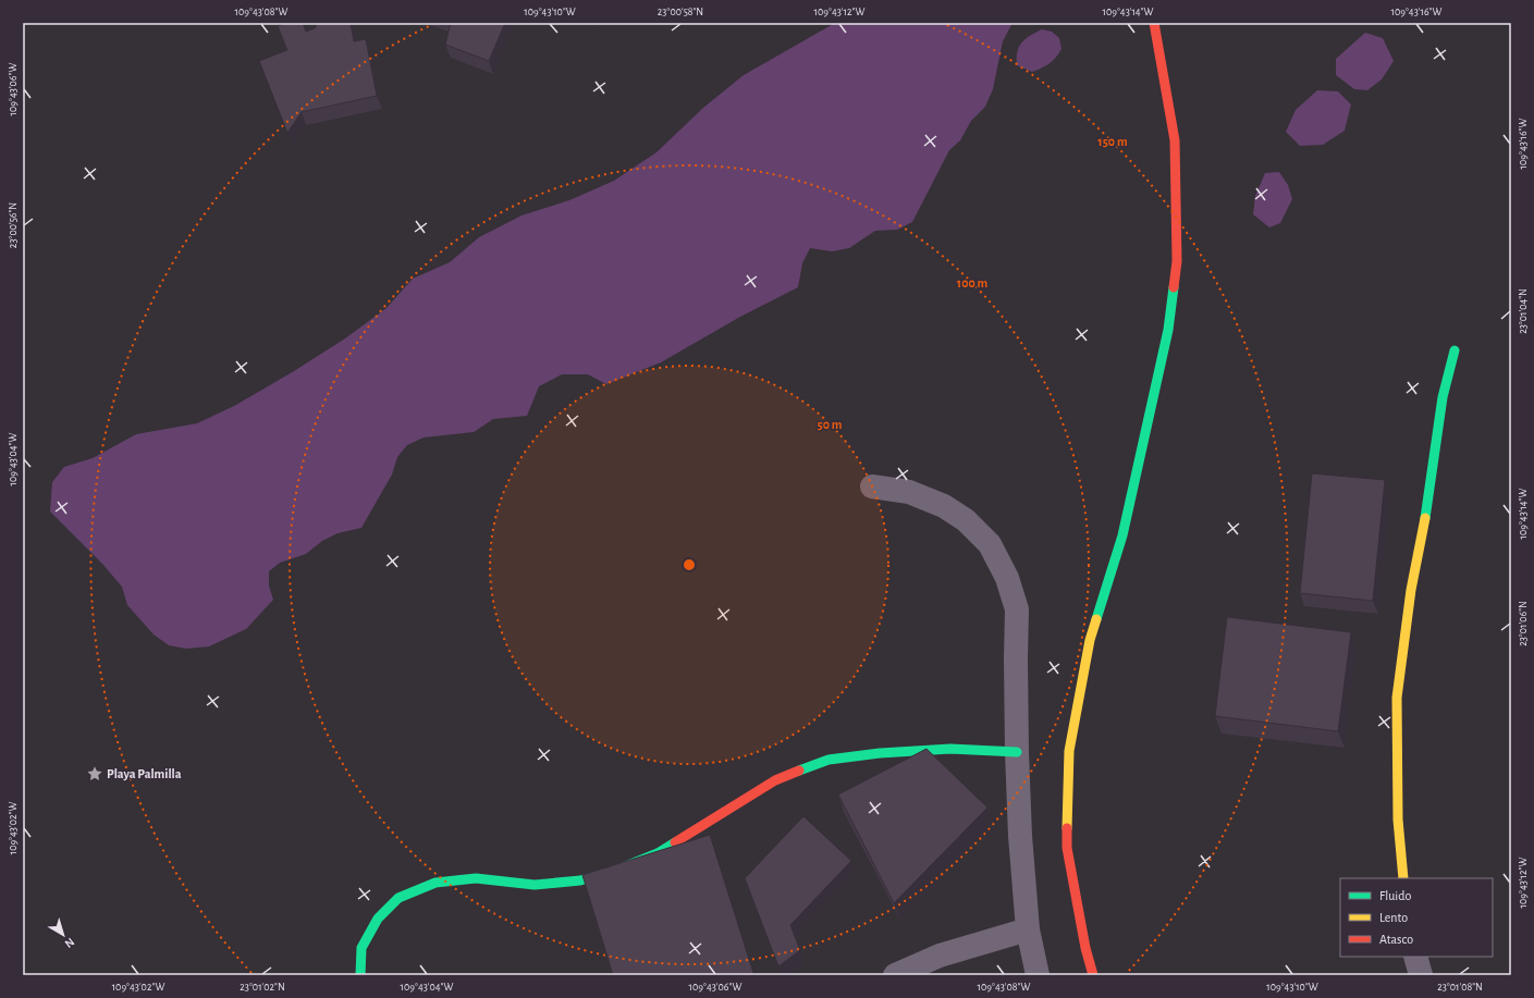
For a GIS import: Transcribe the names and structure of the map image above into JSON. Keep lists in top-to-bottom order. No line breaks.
{"places":{"place":["Playa Palmilla"]},"legend":["Fluido","Lento","Atasco"],"north":"bottom right","coordinates":["109°43'08\"W","109°43'10\"W","23°00'58\"N","109°43'12\"W","109°43'14\"W","109°43'16\"W","109°43'06\"W","23°00'56\"N","23°01'04\"N","109°43'04\"W","23°01'06\"N","109°43'02\"W","23°01'02\"N","23°01'08\"N"],"rings":["150 m","100 m","50 m"]}
